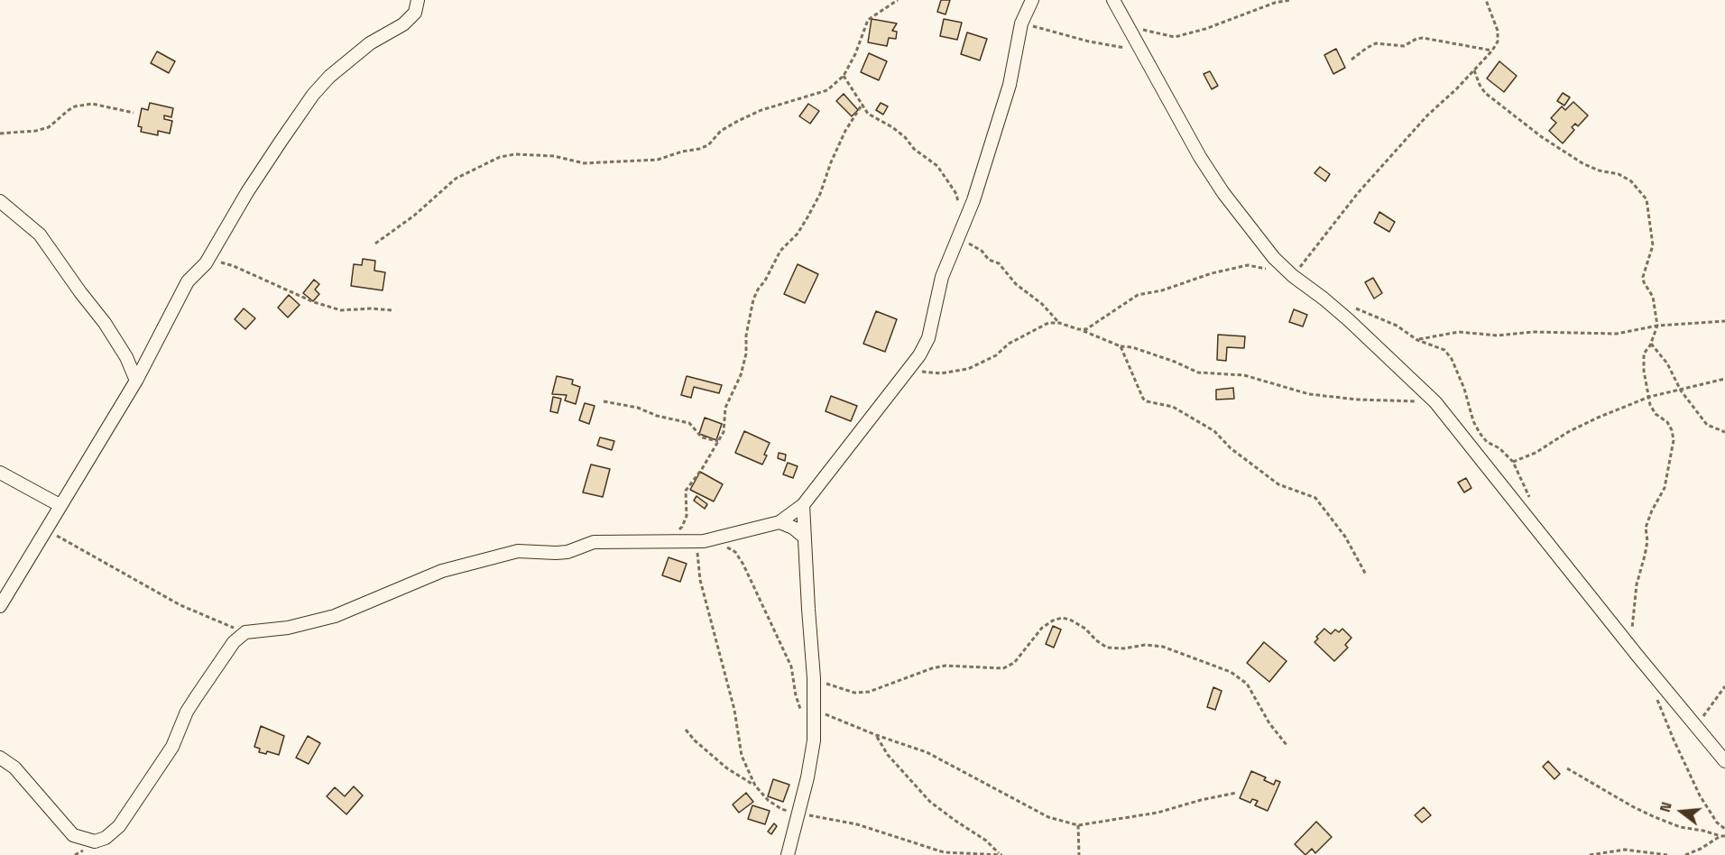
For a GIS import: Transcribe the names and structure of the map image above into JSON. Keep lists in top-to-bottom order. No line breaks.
{"north":"left"}
